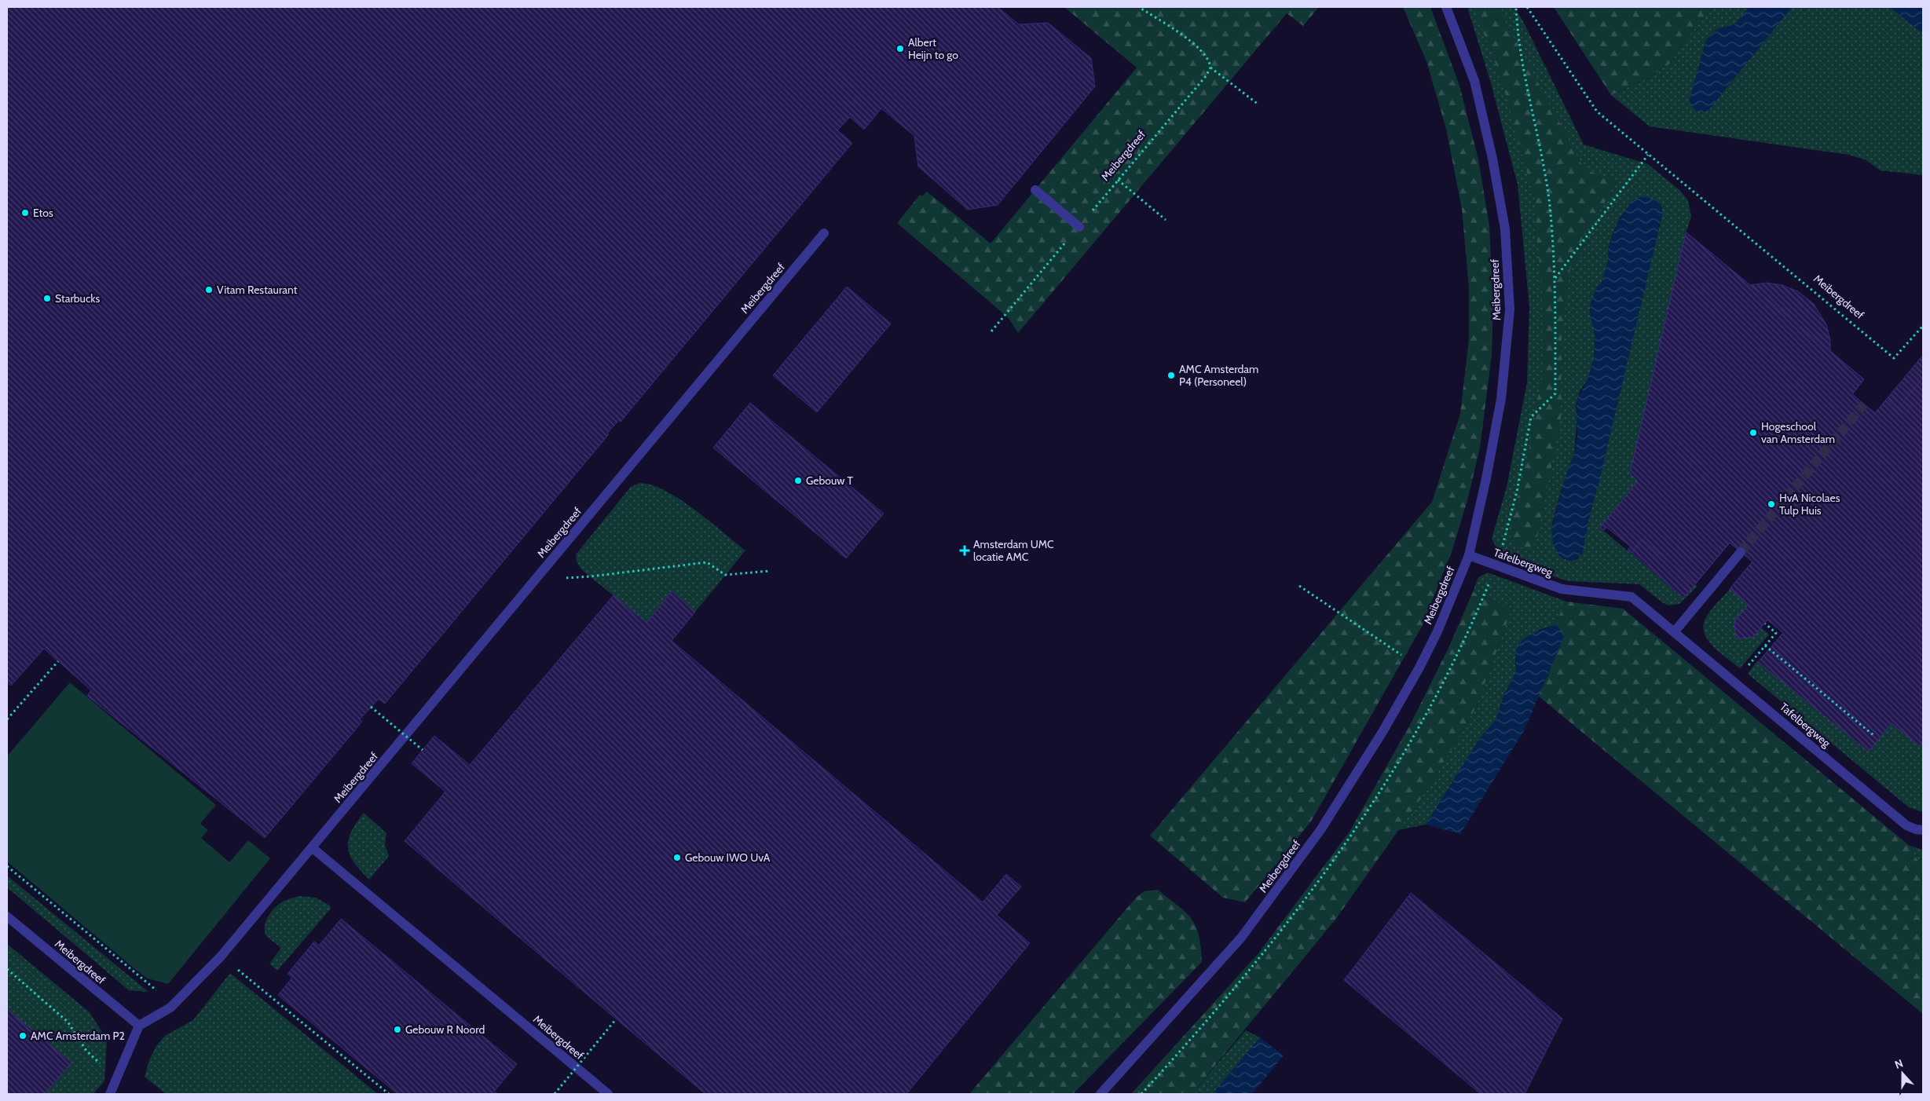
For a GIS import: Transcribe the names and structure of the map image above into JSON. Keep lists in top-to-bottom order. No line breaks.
{"streets":{"street":["Meibergdreef","Tafelbergweg"]},"crossings":[["Meibergdreef","Tafelbergweg"]],"places":{"other":["Albert Heijn to go","Etos","Vitam Restaurant","Starbucks","AMC Amsterdam P4 (Personeel)","Hogeschool van Amsterdam","Gebouw T","HvA Nicolaes Tulp Huis","Gebouw IWO UvA","Gebouw R Noord","AMC Amsterdam P2"],"health":["Amsterdam UMC locatie AMC"]},"north":"top"}
